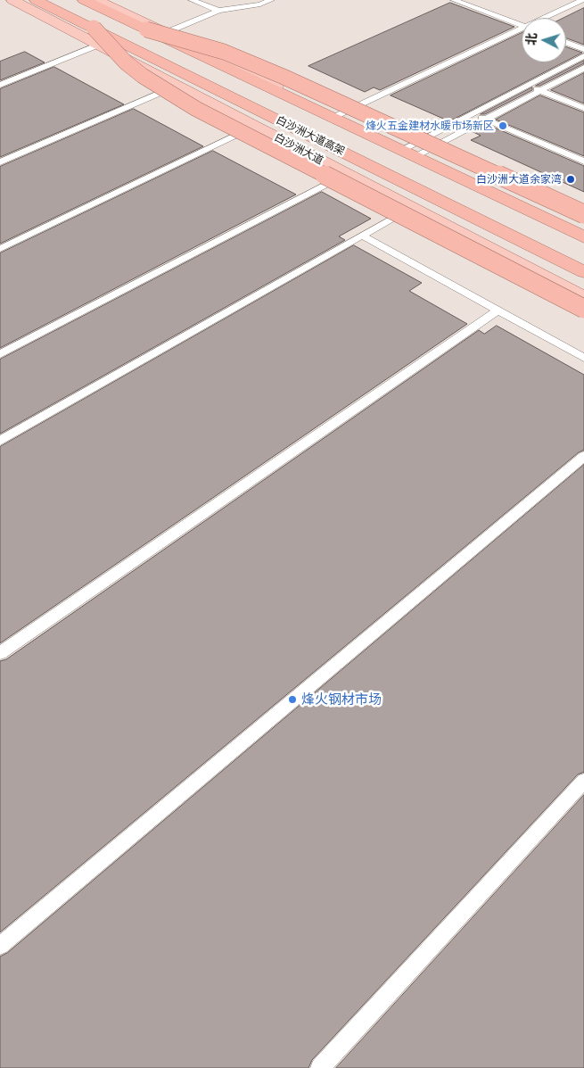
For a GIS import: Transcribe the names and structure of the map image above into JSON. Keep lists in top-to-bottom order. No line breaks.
{"streets":{"highway":["白沙洲大道高架"],"main road":["白沙洲大道"]},"places":["烽火五金建材水暖市场新区","白沙洲大道余家湾","烽火钢材市场"],"north":"left"}
